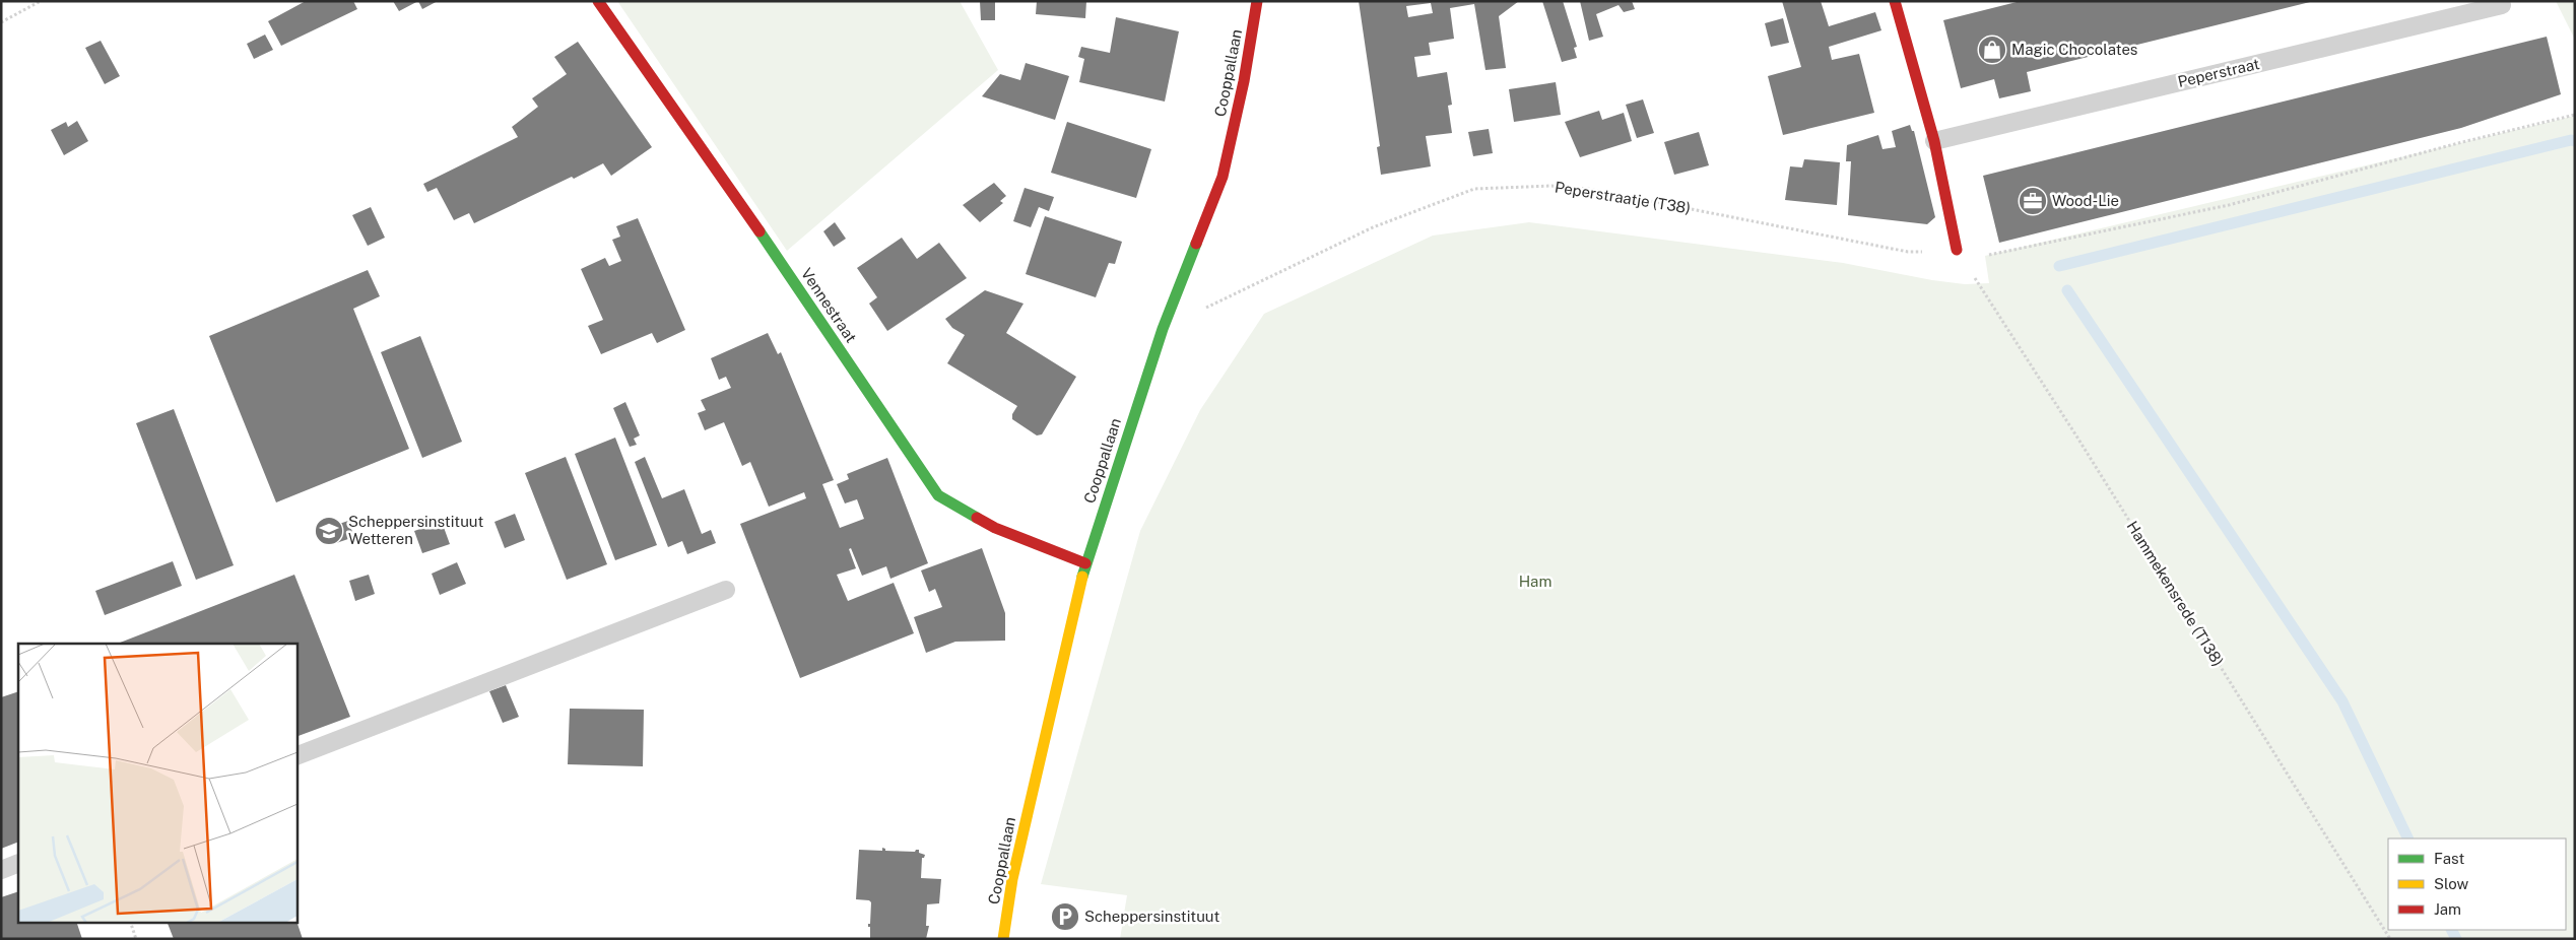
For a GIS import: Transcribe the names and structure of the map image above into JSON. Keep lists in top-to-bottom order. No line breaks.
{"streets":{"street":["Cooppallaan","Vennestraat"],"lane":["Peperstraat"],"path":["Peperstraatje (T38)","Hammekensrede (T138)"]},"crossings":[["Cooppallaan","Peperstraatje (T38)"],["Cooppallaan","Vennestraat"],["Peperstraatje (T38)","Hammekensrede (T138)"]],"parks":["Ham"],"places":{"shop":["Magic Chocolates"],"office":["Wood-Lie"],"school or university":["Scheppersinstituut Wetteren"],"parking":["Scheppersinstituut"]},"legend":["Fast","Slow","Jam"]}
